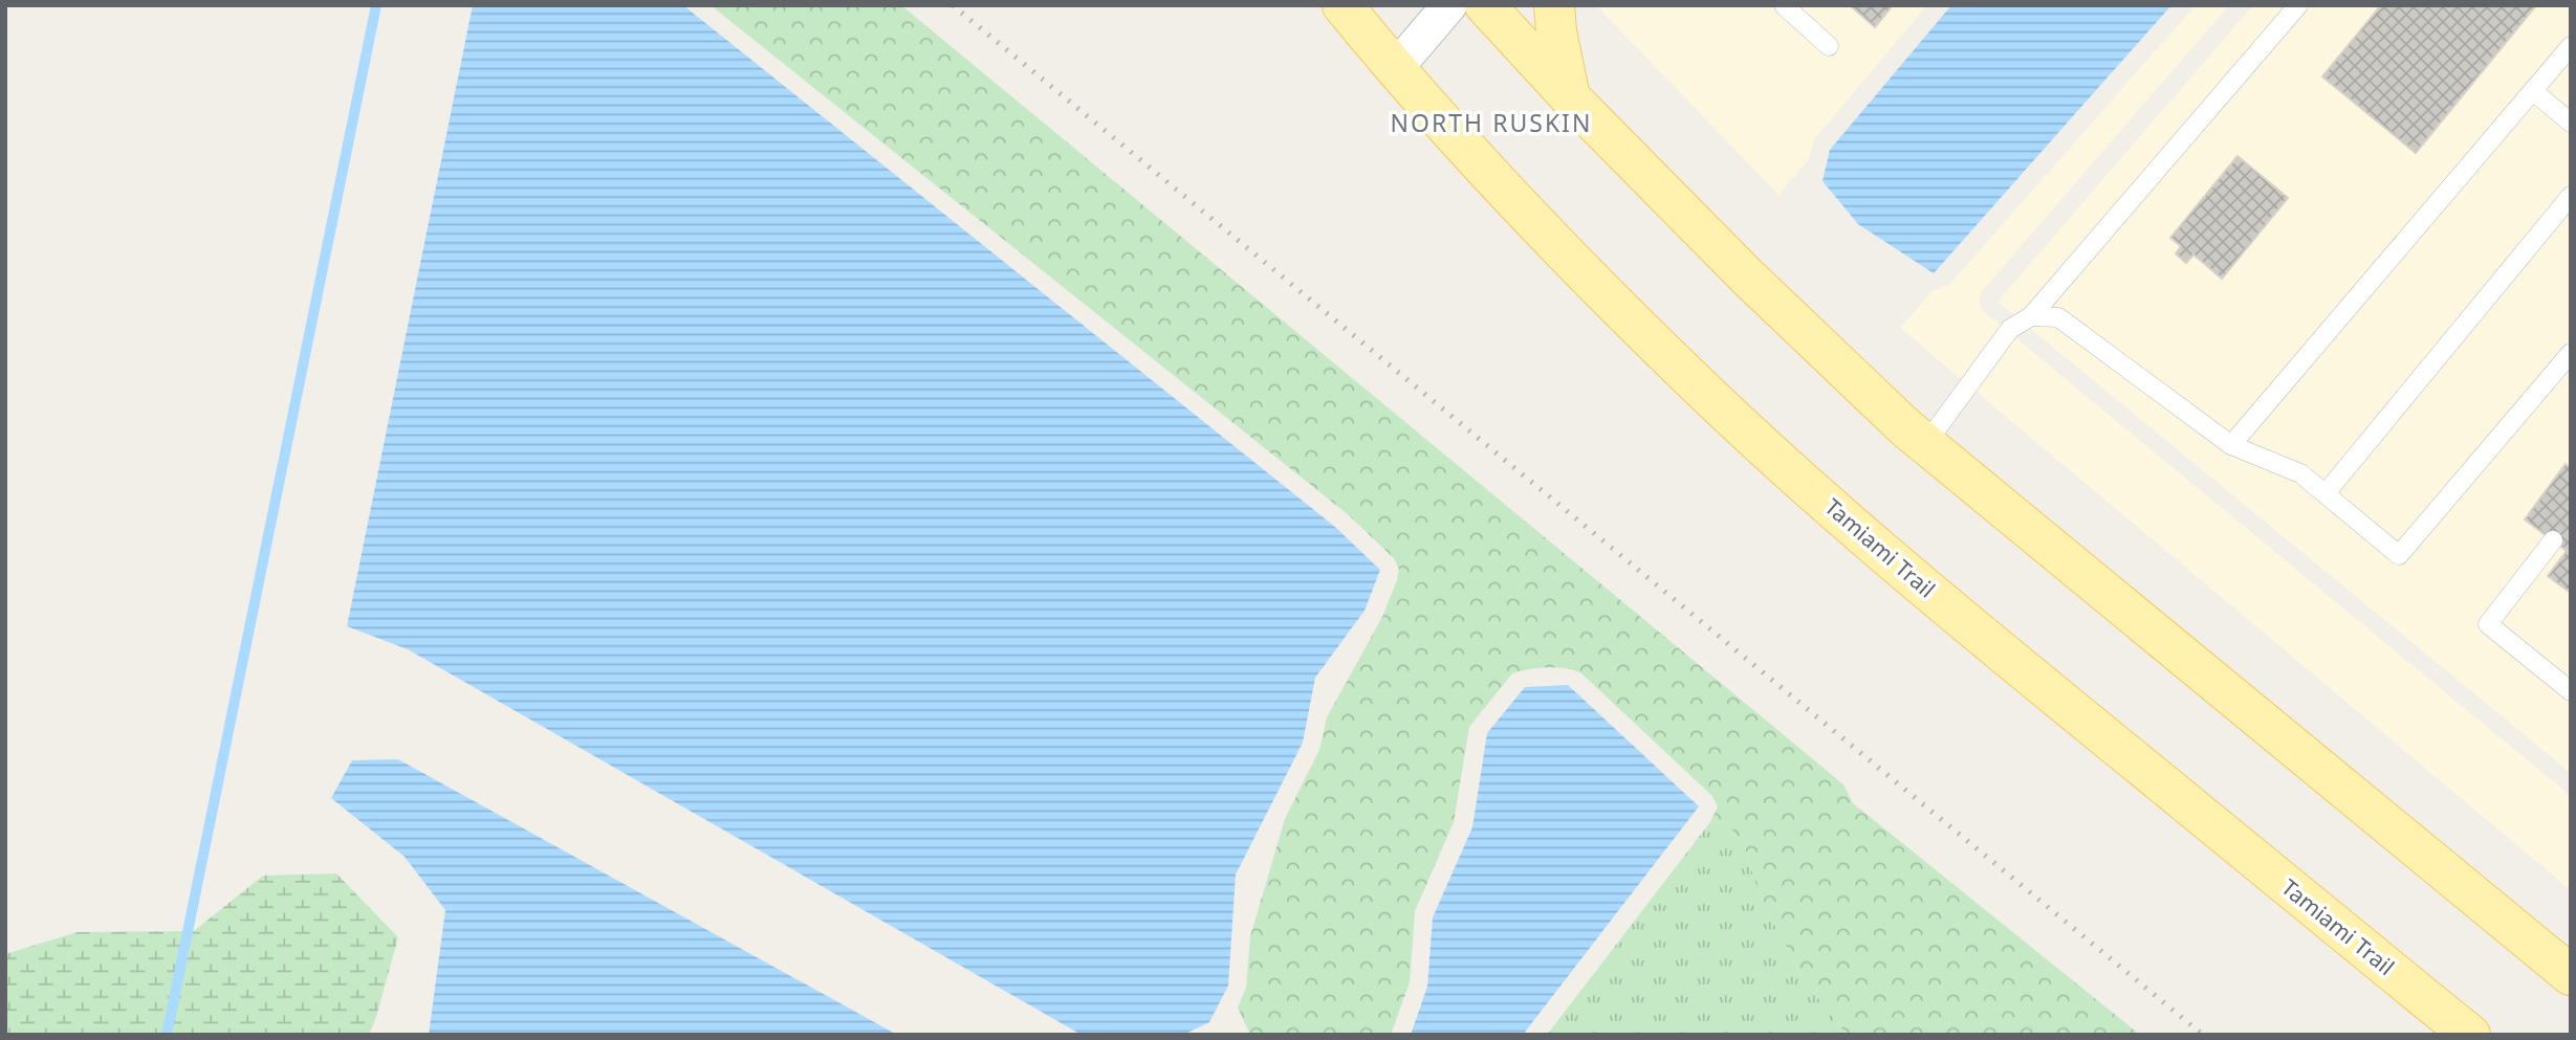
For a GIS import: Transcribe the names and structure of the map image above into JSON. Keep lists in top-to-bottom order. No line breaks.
{"streets":{"main road":["Tamiami Trail"]},"districts":["NORTH RUSKIN"]}
